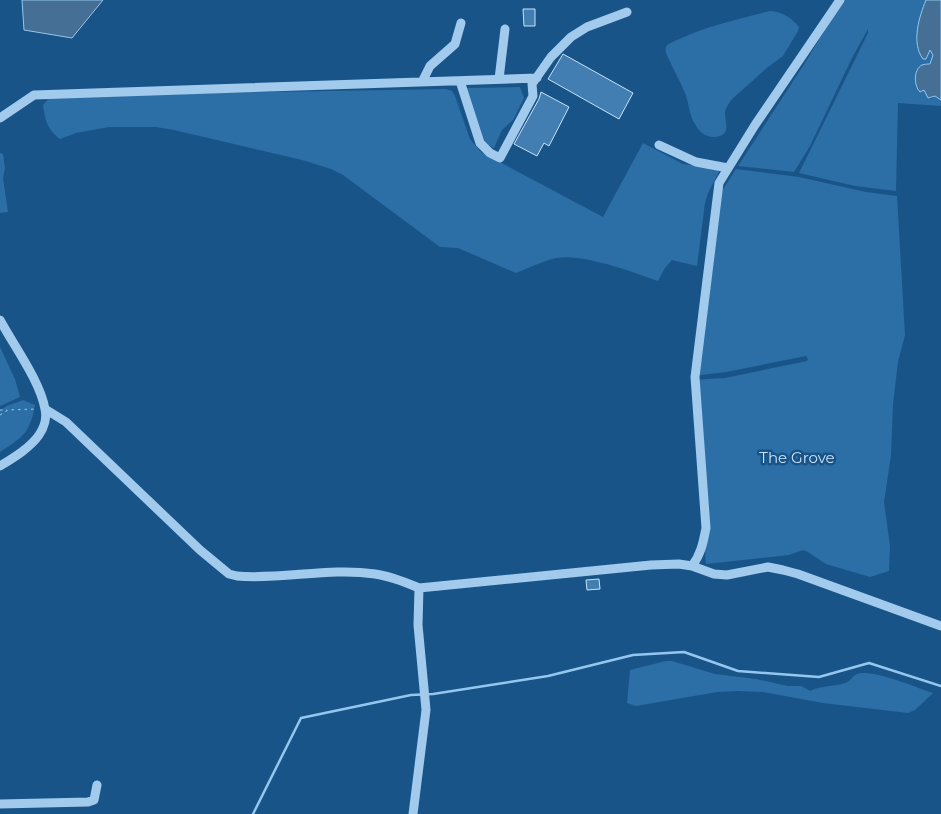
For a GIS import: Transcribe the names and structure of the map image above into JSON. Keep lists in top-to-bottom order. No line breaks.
{"parks":["The Grove"]}
